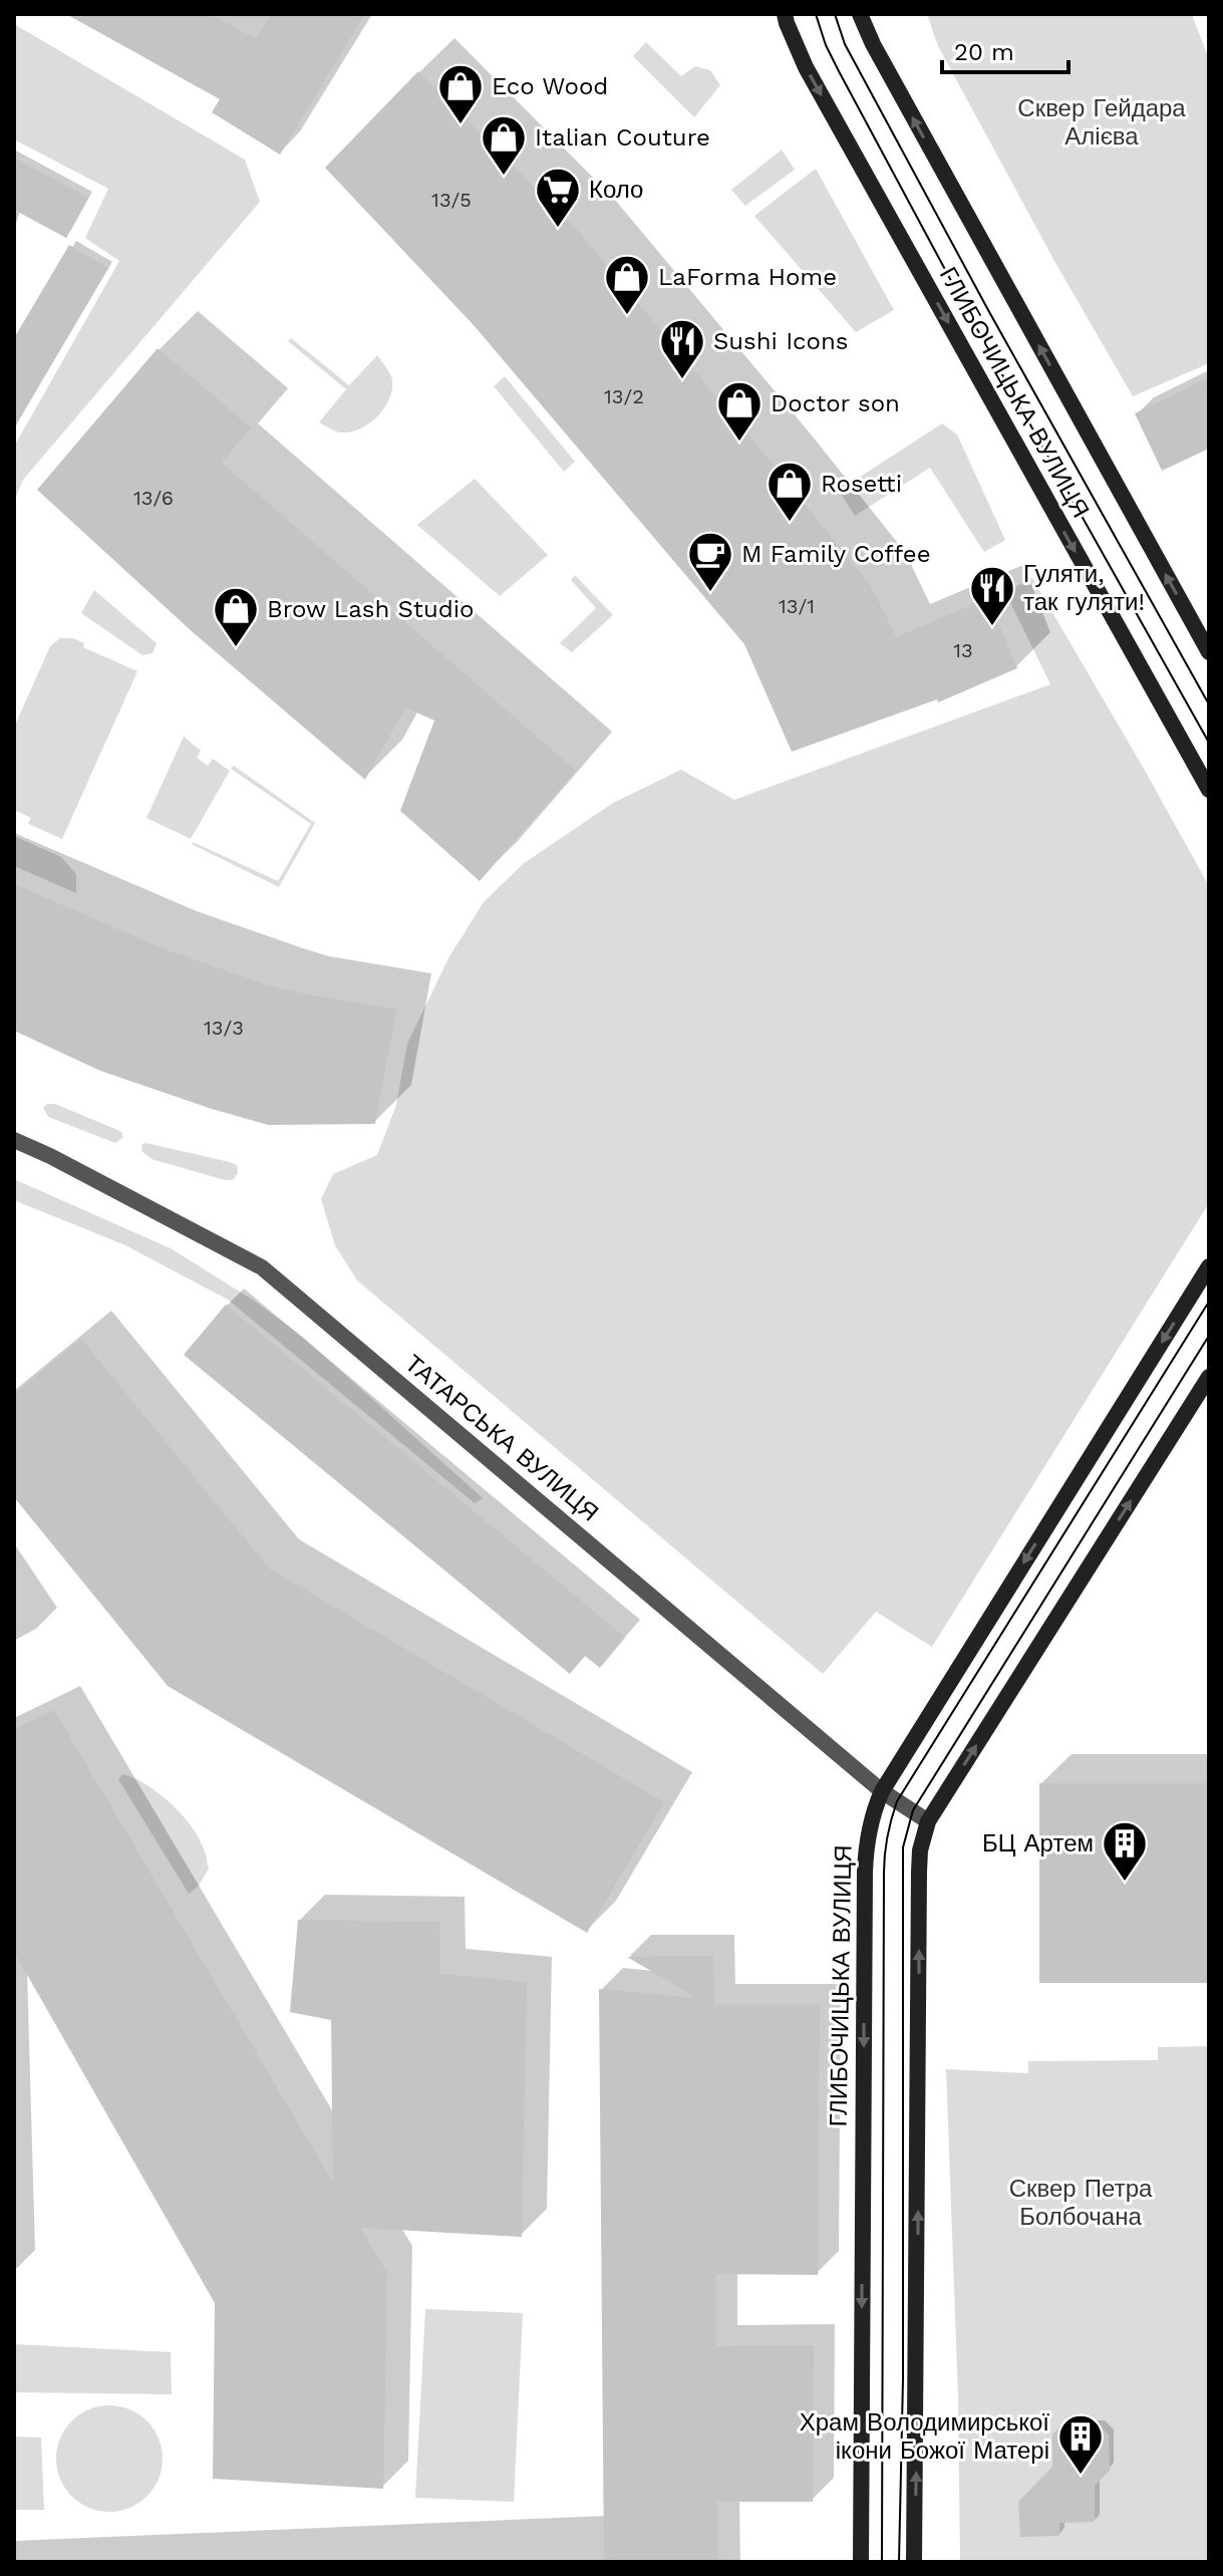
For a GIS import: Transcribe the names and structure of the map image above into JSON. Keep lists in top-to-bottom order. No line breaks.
{"streets":{"main road":["ГЛИБОЧИЦЬКА ВУЛИЦЯ"],"street":["ТАТАРСЬКА ВУЛИЦЯ"]},"crossings":[["ГЛИБОЧИЦЬКА ВУЛИЦЯ","ТАТАРСЬКА ВУЛИЦЯ"]],"parks":["Сквер Гейдара Алієва","Сквер Петра Болбочана"],"places":{"shop":["Eco Wood","Italian Couture","LaForma Home","Doctor son","Rosetti","Brow Lash Studio"],"supermarket":["Коло"],"restaurant":["Sushi Icons","Гуляти, так гуляти!"],"cafe":["M Family Coffee"],"building":["БЦ Артем","Храм Володимирської ікони Божої Матері"]},"house_numbers":["13/5","13/2","13/6","13/1","13","13/3"],"scale_bar":"20 m"}
